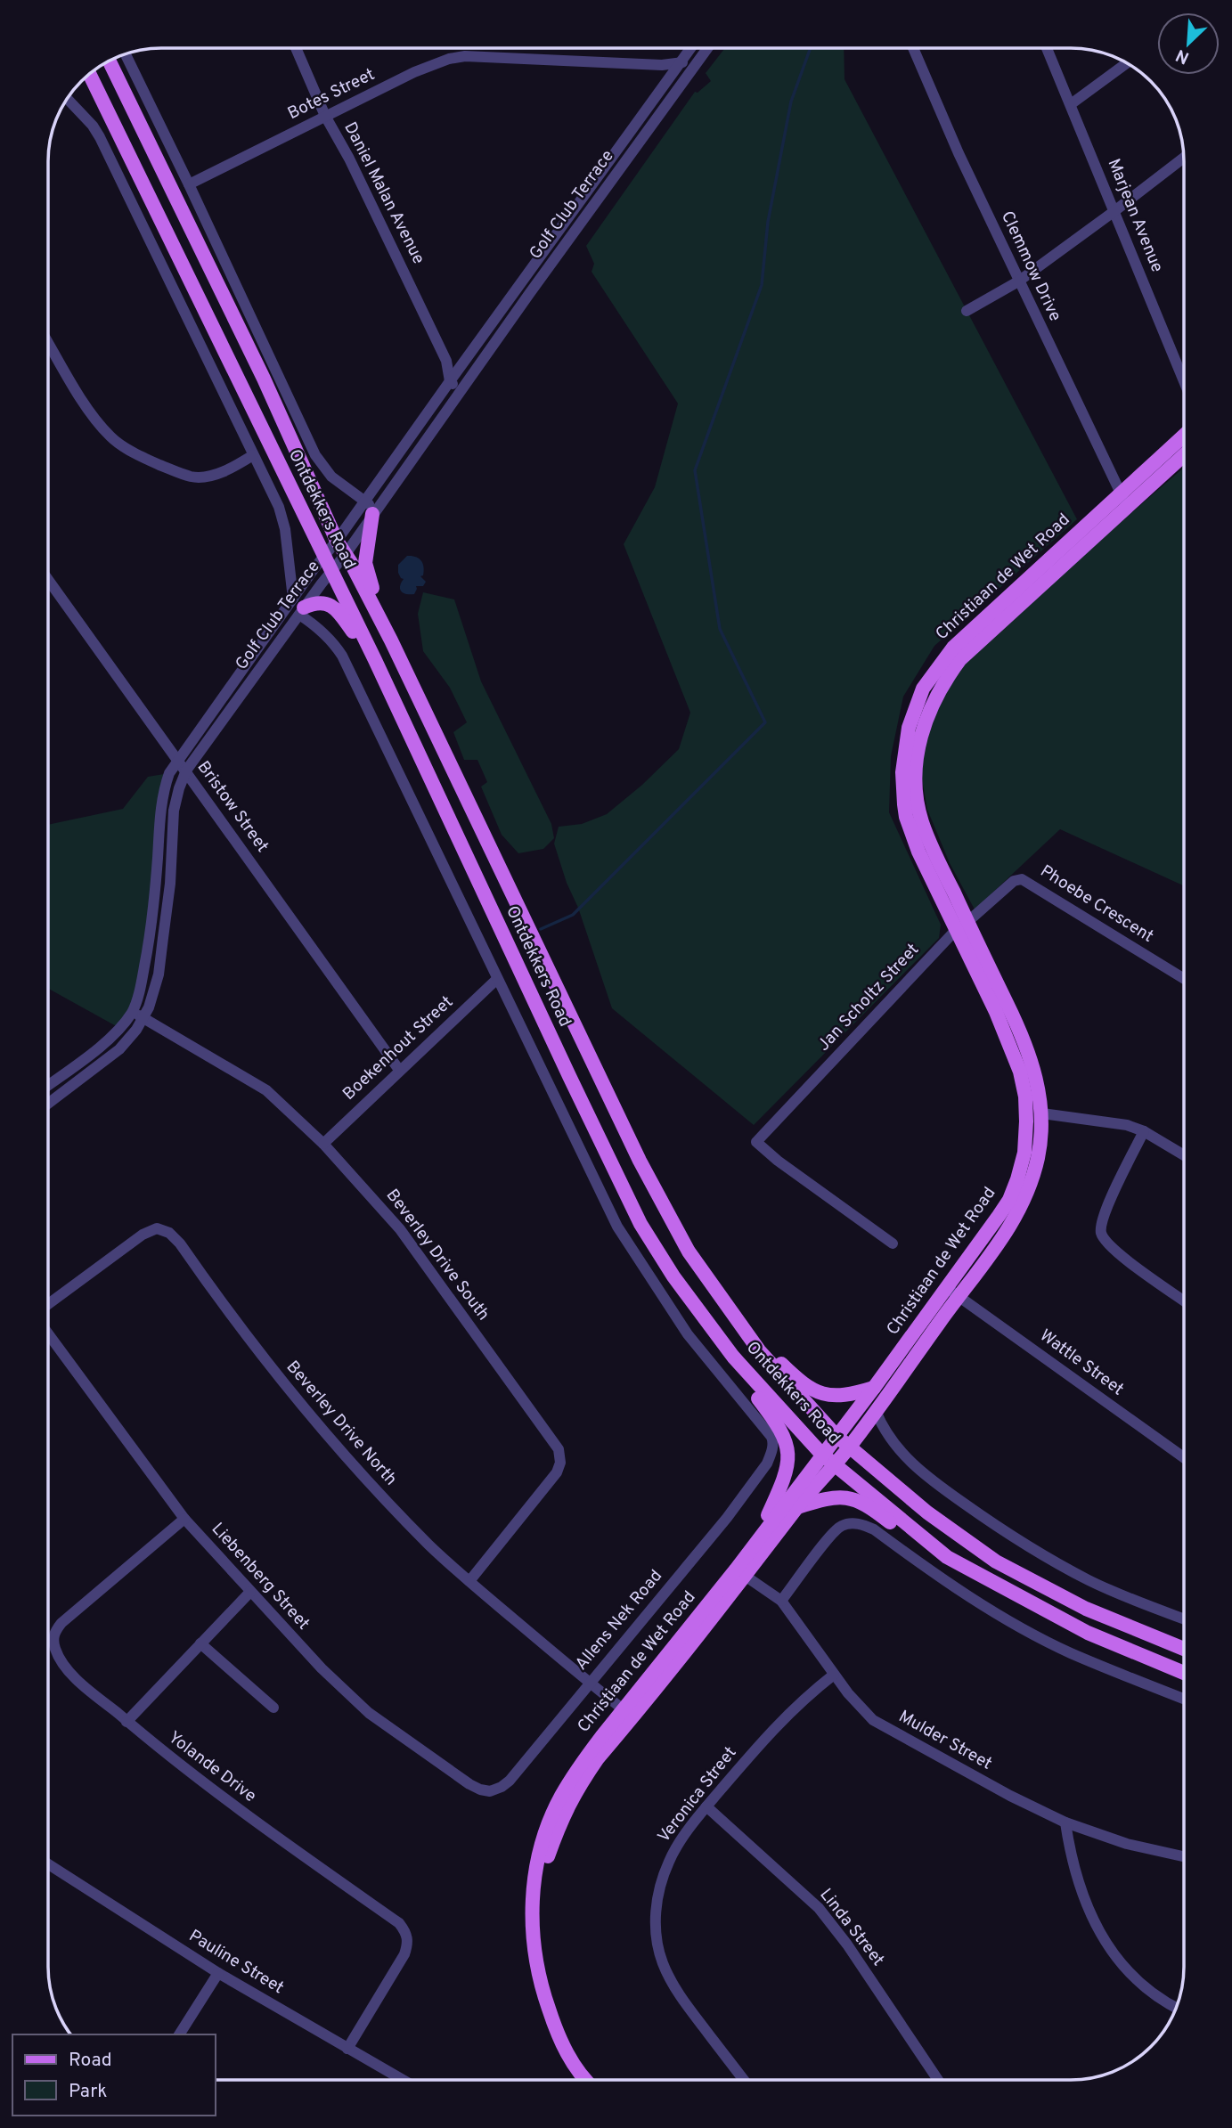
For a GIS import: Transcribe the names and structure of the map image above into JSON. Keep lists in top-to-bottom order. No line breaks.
{"streets":{"main road":["Ontdekkers Road","Christiaan de Wet Road"],"street":["Botes Street","Daniel Malan Avenue","Golf Club Terrace","Marjean Avenue","Clemmow Drive","Bristow Street","Phoebe Crescent","Jan Scholtz Street","Boekenhout Street","Beverley Drive South","Wattle Street","Beverley Drive North","Liebenberg Street","Allens Nek Road","Mulder Street","Yolande Drive","Veronica Street","Linda Street","Pauline Street"]},"crossings":[["Botes Street","Daniel Malan Avenue"],["Botes Street","Golf Club Terrace"],["Botes Street","Ontdekkers Road"],["Daniel Malan Avenue","Golf Club Terrace"],["Golf Club Terrace","Ontdekkers Road"],["Golf Club Terrace","Bristow Street"],["Golf Club Terrace","Beverley Drive South"],["Clemmow Drive","Christiaan de Wet Road"],["Ontdekkers Road","Christiaan de Wet Road"],["Christiaan de Wet Road","Jan Scholtz Street"],["Christiaan de Wet Road","Wattle Street"],["Christiaan de Wet Road","Beverley Drive North"],["Christiaan de Wet Road","Mulder Street"],["Bristow Street","Boekenhout Street"],["Phoebe Crescent","Jan Scholtz Street"],["Boekenhout Street","Beverley Drive South"],["Boekenhout Street","Allens Nek Road"],["Beverley Drive South","Beverley Drive North"],["Beverley Drive North","Allens Nek Road"],["Liebenberg Street","Allens Nek Road"],["Liebenberg Street","Yolande Drive"],["Mulder Street","Veronica Street"],["Yolande Drive","Pauline Street"],["Veronica Street","Linda Street"]],"legend":["Road","Park"],"north":"bottom left"}
